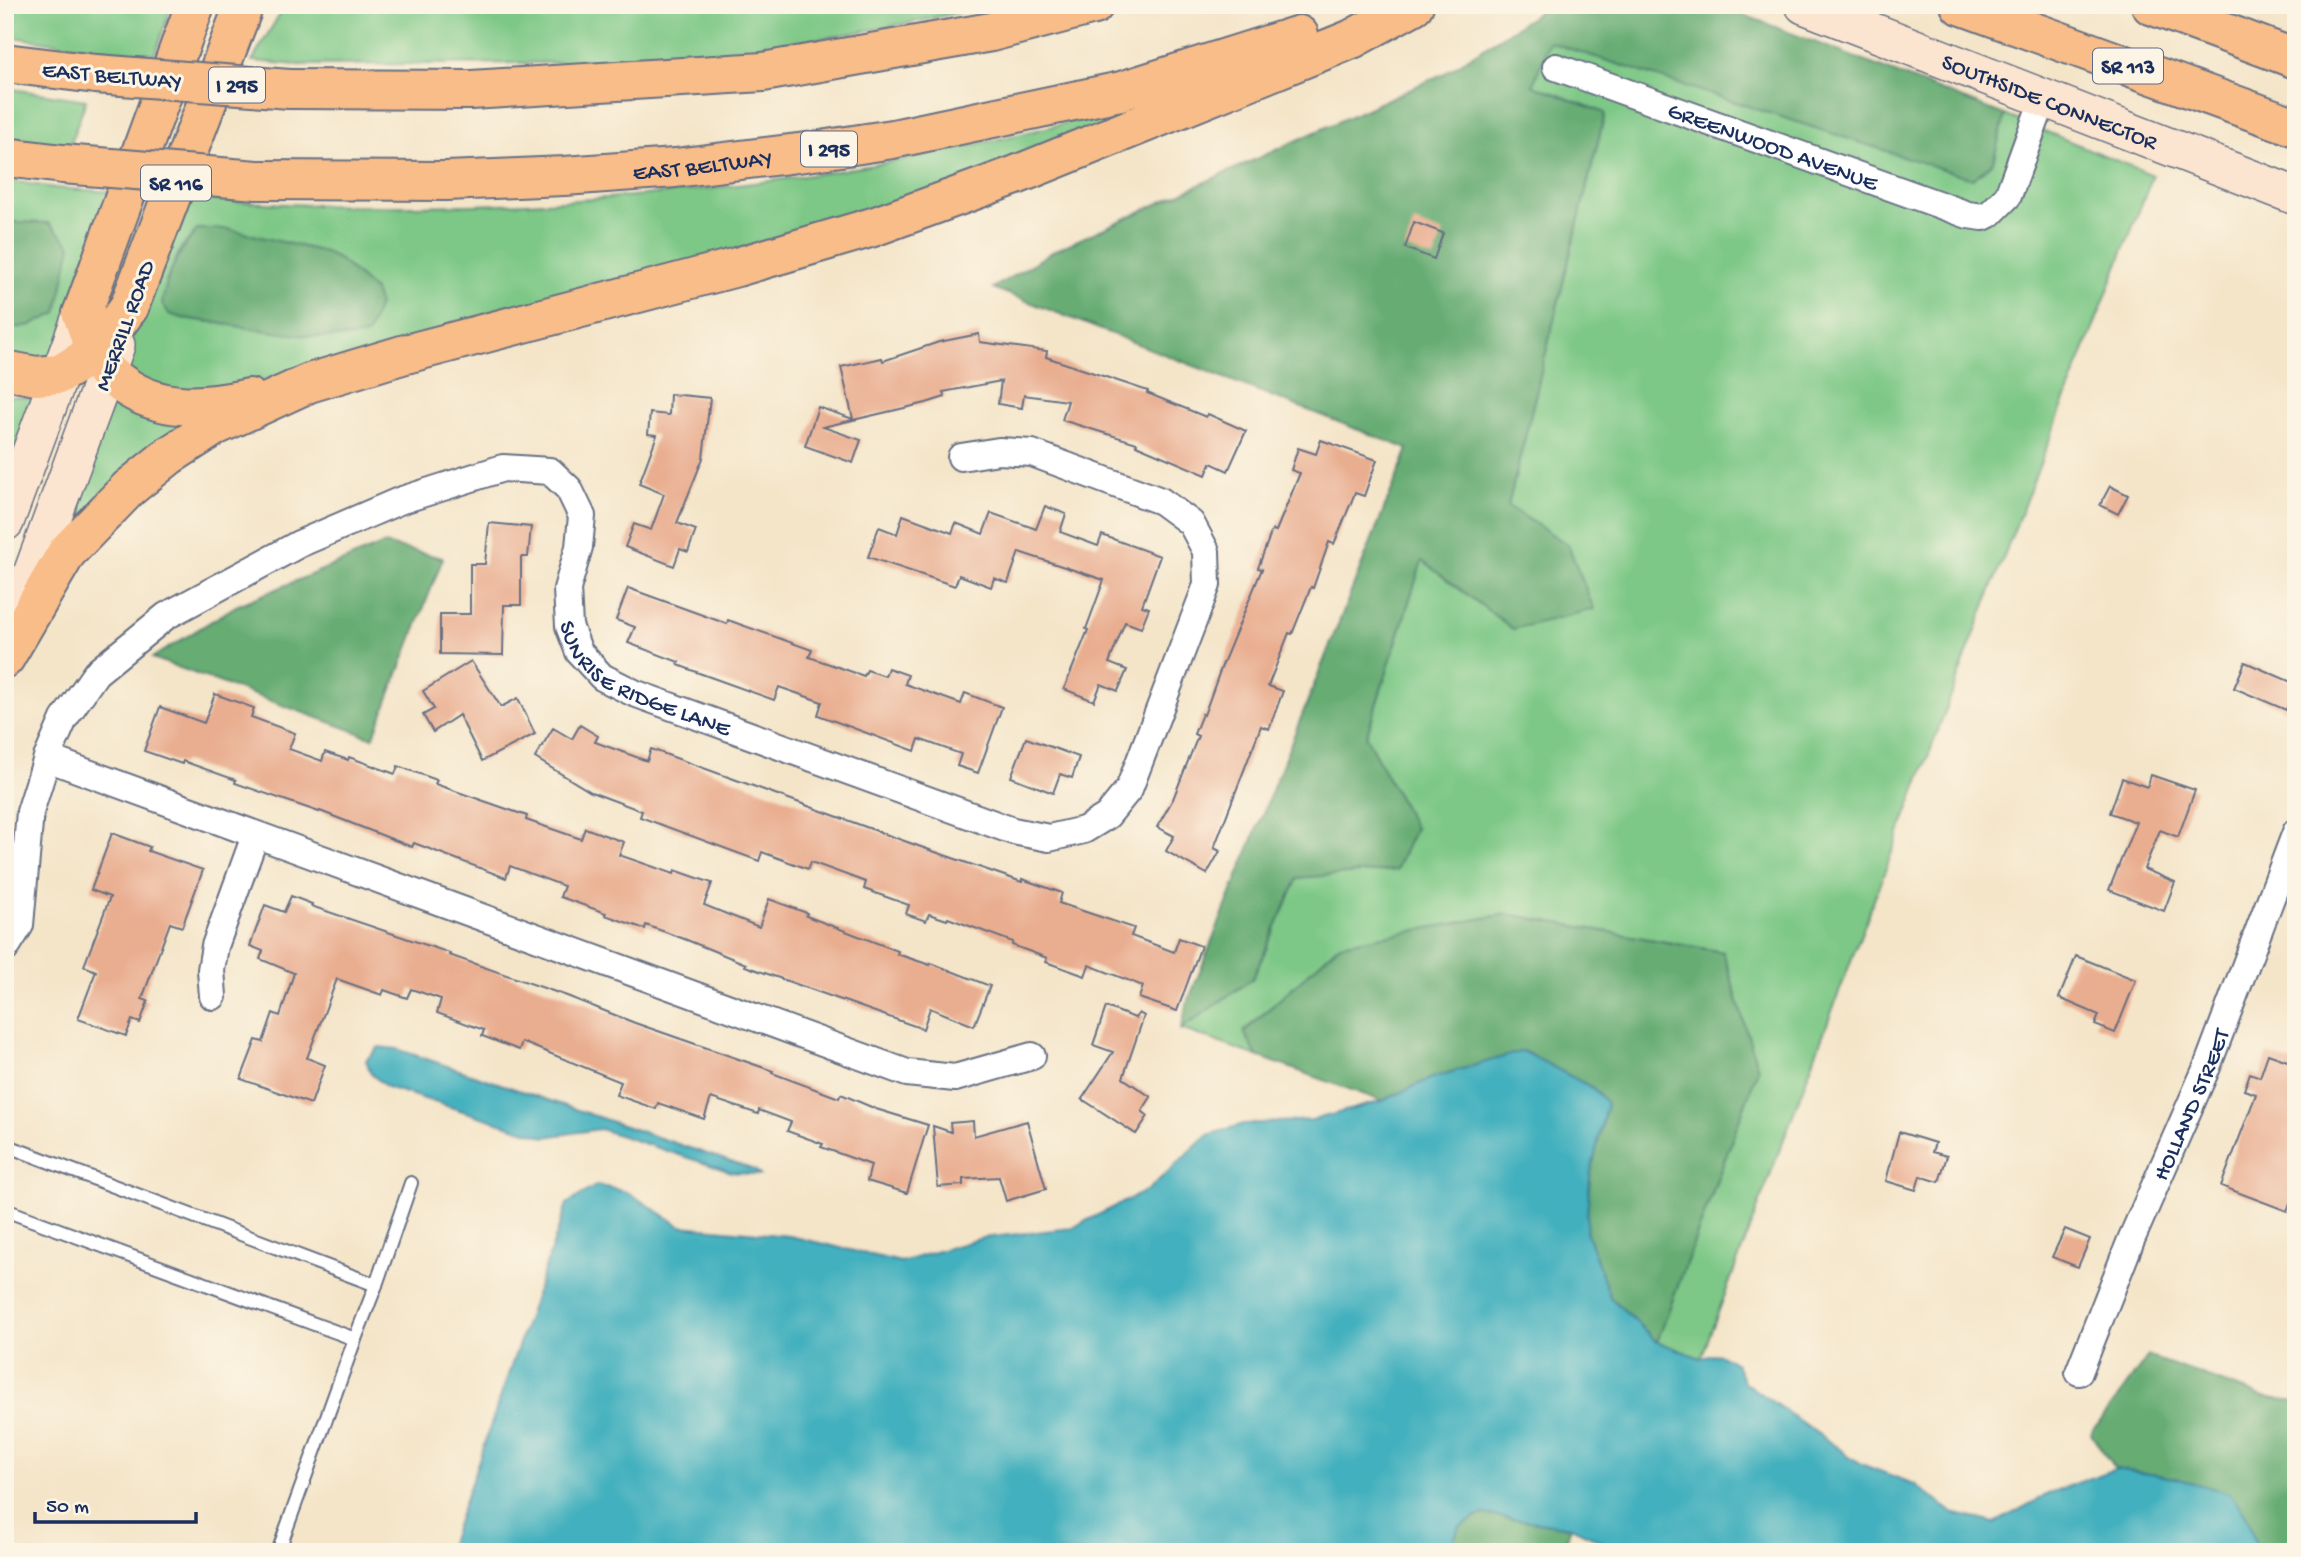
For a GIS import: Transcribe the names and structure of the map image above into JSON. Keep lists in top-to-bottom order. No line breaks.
{"streets":{"main road":["SR 113","EAST BELTWAY","I 295","SR 116","MERRILL ROAD"],"street":["SOUTHSIDE CONNECTOR","GREENWOOD AVENUE","SUNRISE RIDGE LANE","HOLLAND STREET"]},"crossings":[["SOUTHSIDE CONNECTOR","GREENWOOD AVENUE"]],"scale_bar":"50 m"}
